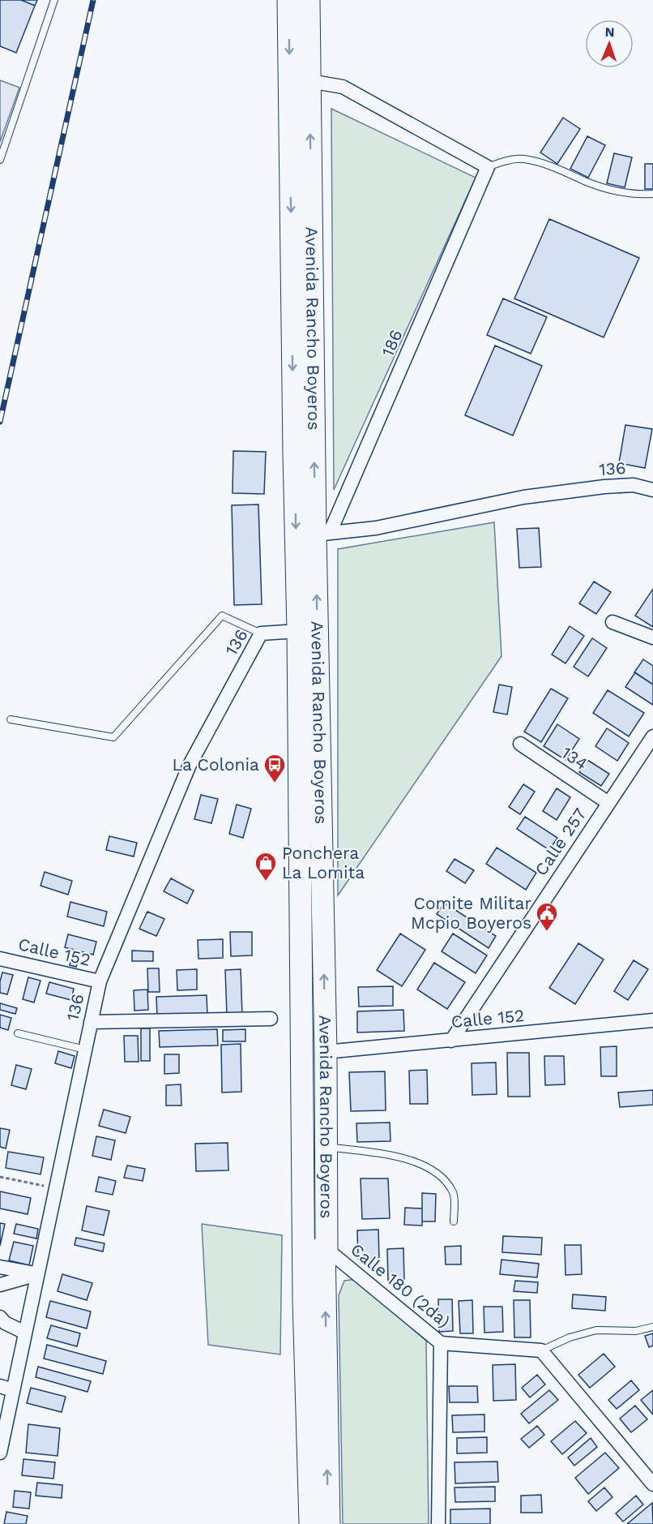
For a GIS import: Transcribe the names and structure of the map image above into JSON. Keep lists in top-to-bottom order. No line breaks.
{"streets":{"highway":["Avenida Rancho Boyeros"],"street":["186","136","134","Calle 257","Calle 152","Calle 180 (2da)"]},"crossings":[["Avenida Rancho Boyeros","186"],["Avenida Rancho Boyeros","136"],["Avenida Rancho Boyeros","Calle 152"],["Avenida Rancho Boyeros","Calle 180 (2da)"],["186","136"],["136","Calle 152"],["134","Calle 257"],["Calle 257","Calle 152"]],"places":{"bus stop":["La Colonia"],"shop":["Ponchera La Lomita"],"public building":["Comite Militar Mcpio Boyeros"]},"north":"top"}
